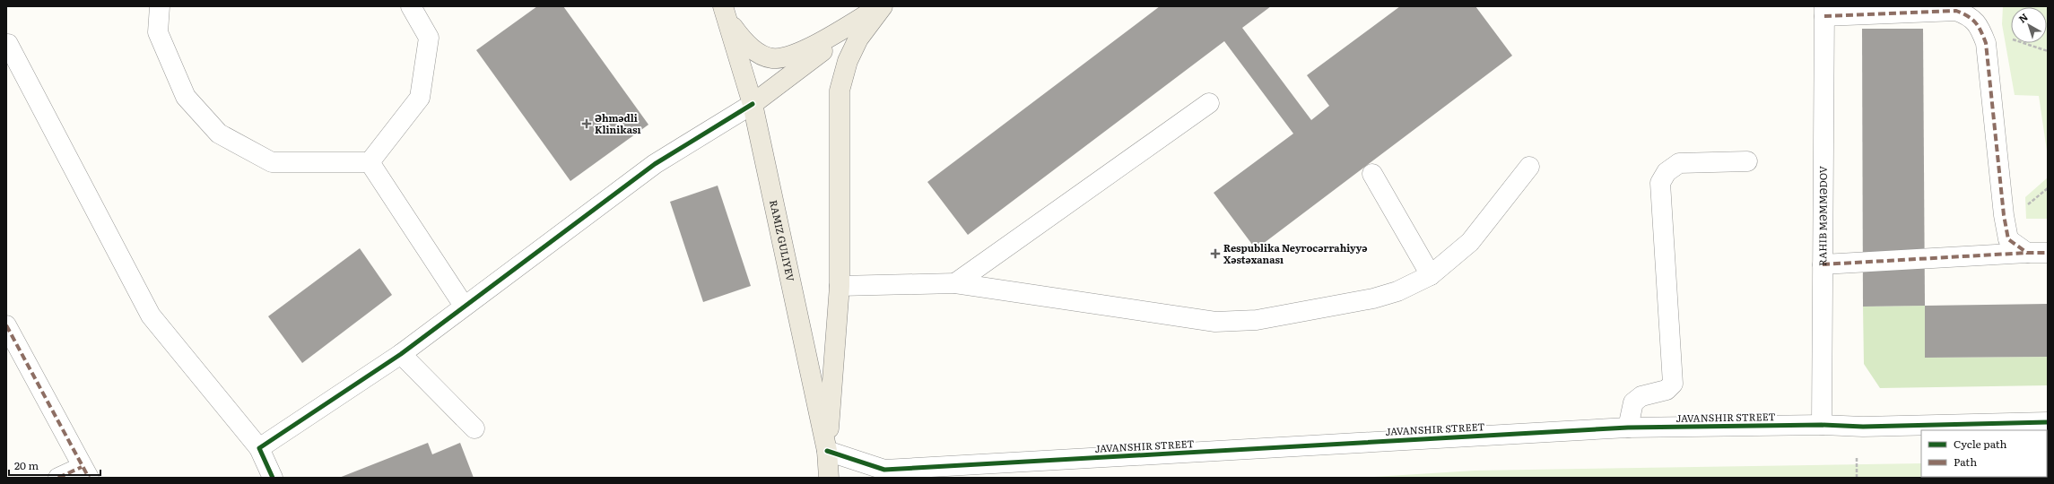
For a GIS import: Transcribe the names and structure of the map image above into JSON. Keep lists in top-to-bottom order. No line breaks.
{"streets":{"main road":["RAMIZ GULIYEV"],"street":["RAHIB MƏMMƏDOV","JAVANSHIR STREET"]},"crossings":[["RAHIB MƏMMƏDOV","JAVANSHIR STREET"],["RAMIZ GULIYEV","JAVANSHIR STREET"]],"places":{"health":["Əhmədli Klinikası","Respublika Neyrocərrahiyyə Xəstəxanası"]},"legend":["Cycle path","Path"],"scale_bar":"20 m","north":"top left"}
